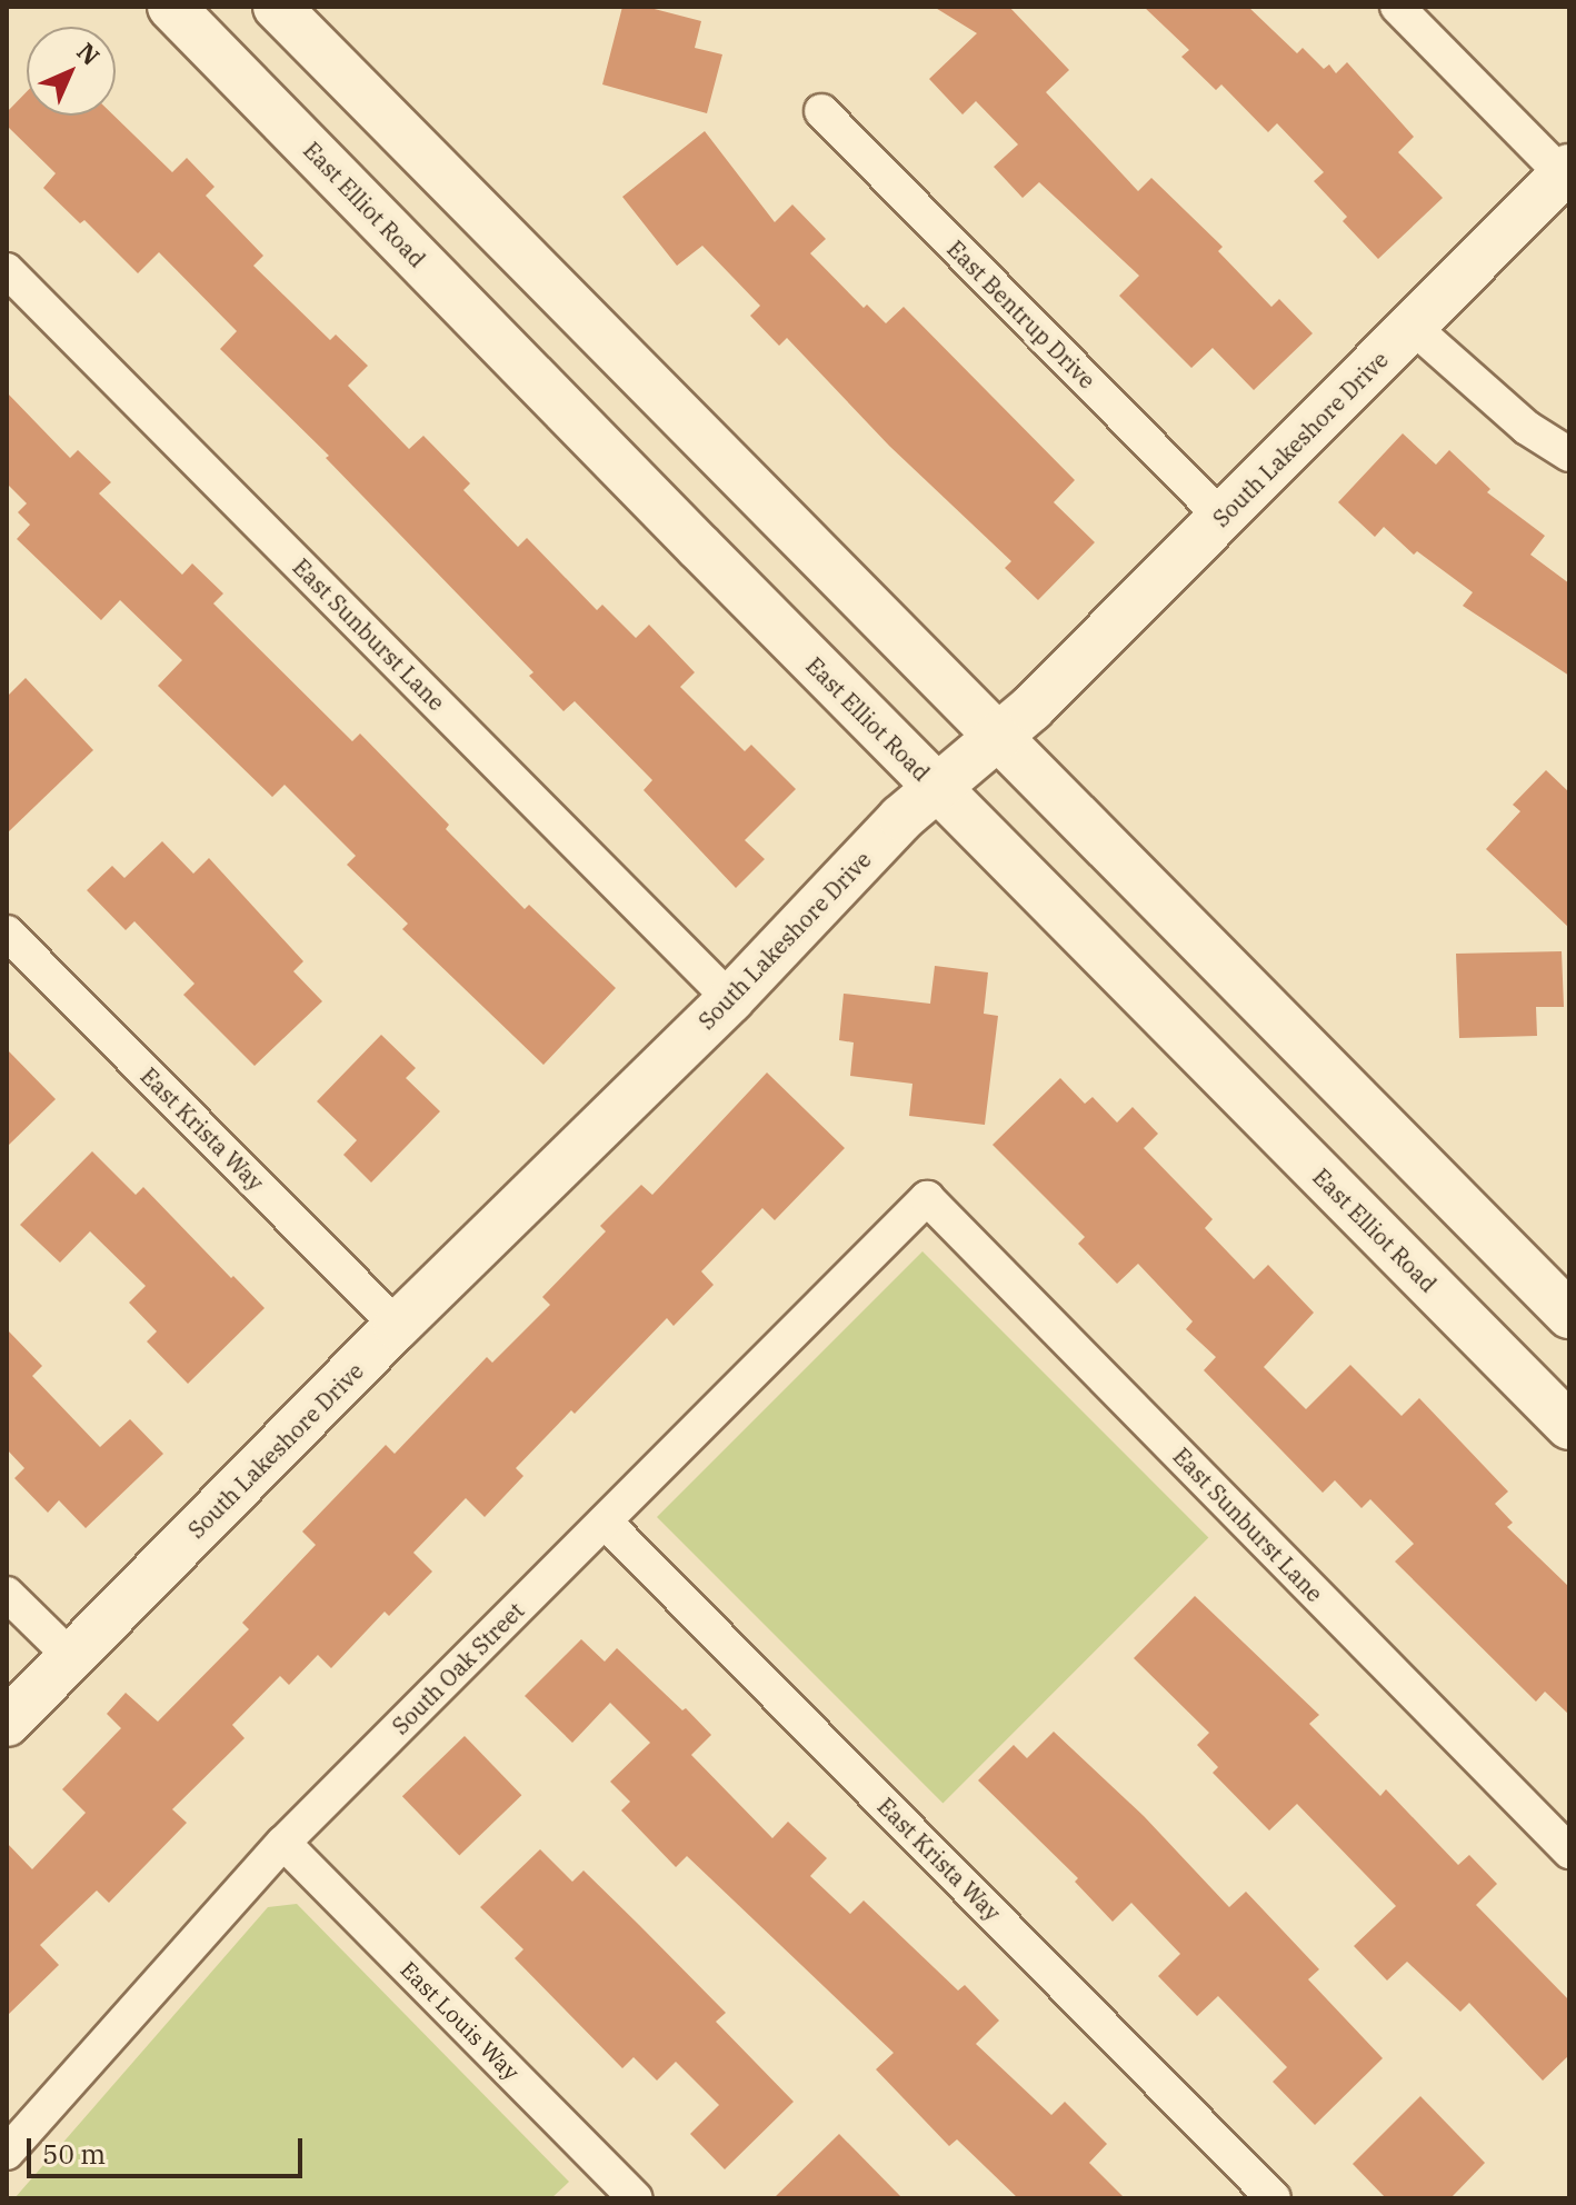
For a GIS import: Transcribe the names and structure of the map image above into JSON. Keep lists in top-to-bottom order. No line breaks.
{"streets":{"main road":["East Elliot Road","South Lakeshore Drive"],"street":["East Bentrup Drive","East Sunburst Lane","East Krista Way","South Oak Street","East Louis Way"]},"crossings":[["East Elliot Road","South Lakeshore Drive"],["East Bentrup Drive","South Lakeshore Drive"],["South Lakeshore Drive","East Sunburst Lane"],["South Lakeshore Drive","East Krista Way"],["East Sunburst Lane","South Oak Street"],["East Krista Way","South Oak Street"],["South Oak Street","East Louis Way"]],"scale_bar":"50 m","north":"top right"}
